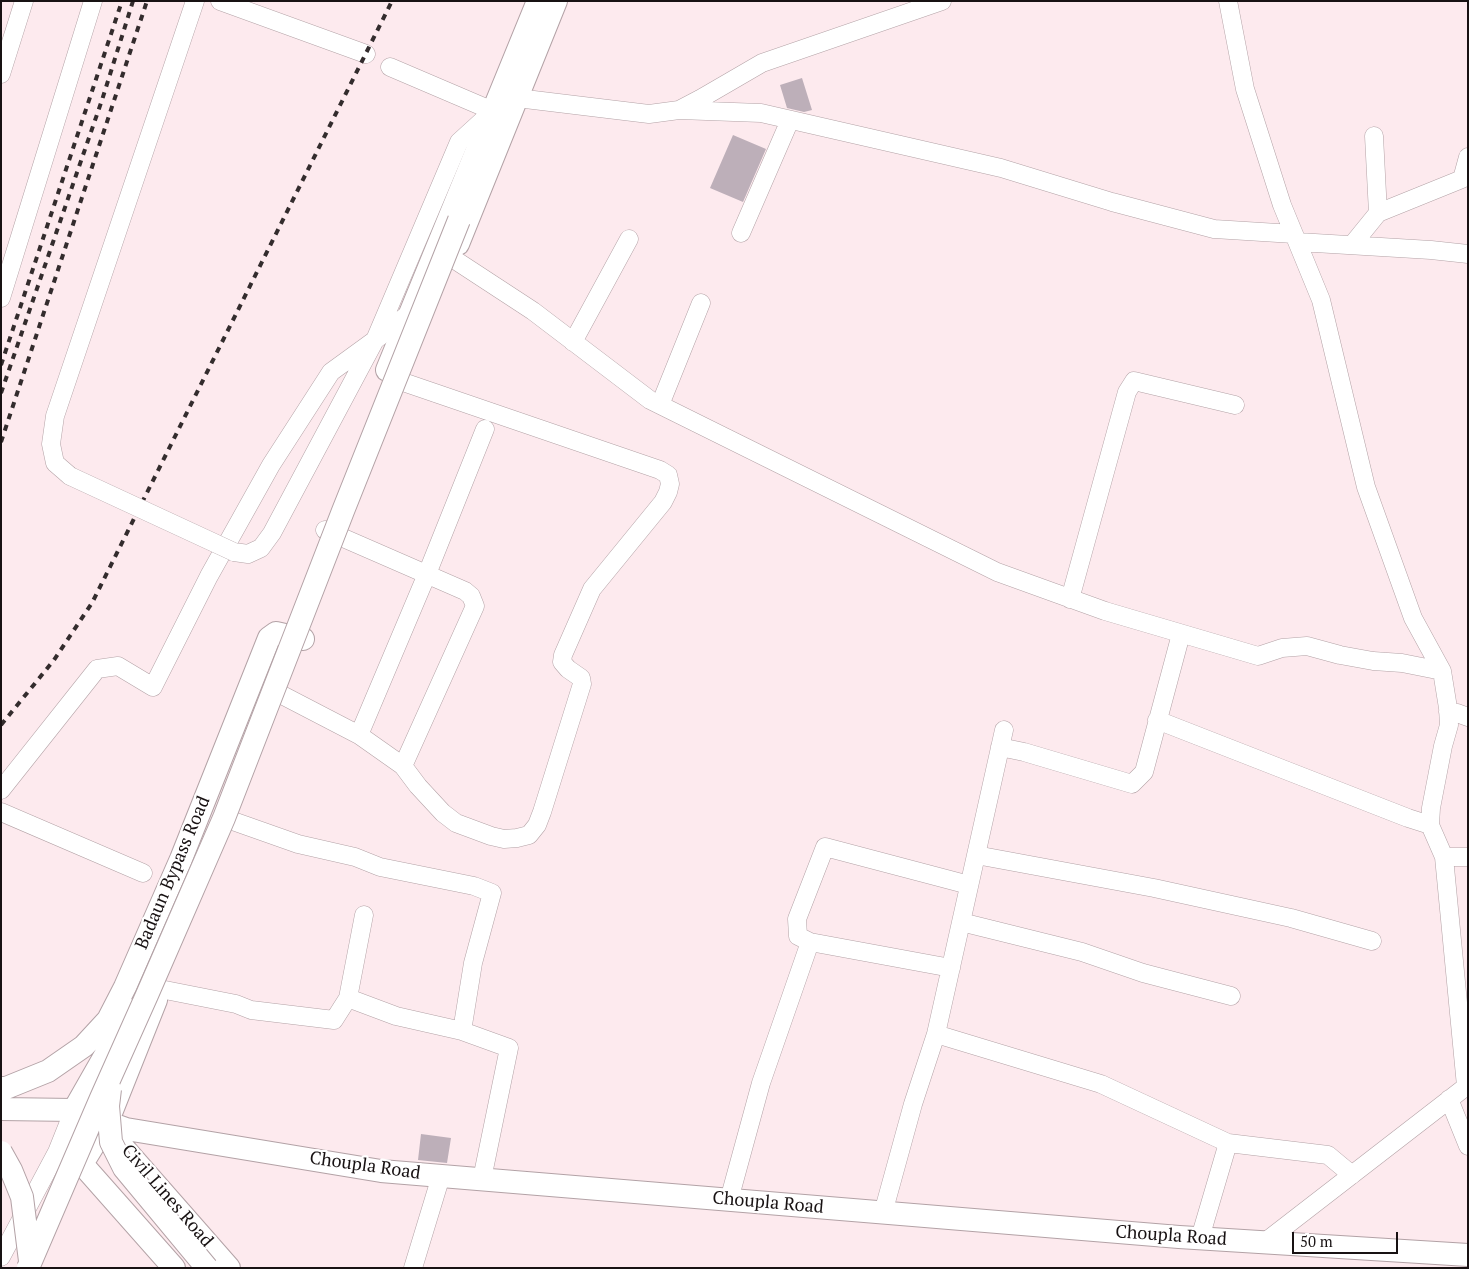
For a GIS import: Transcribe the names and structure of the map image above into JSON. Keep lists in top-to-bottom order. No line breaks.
{"streets":{"main road":["Badaun Bypass Road","Choupla Road","Civil Lines Road"]},"crossings":[["Choupla Road","Civil Lines Road"]],"scale_bar":"50 m"}
